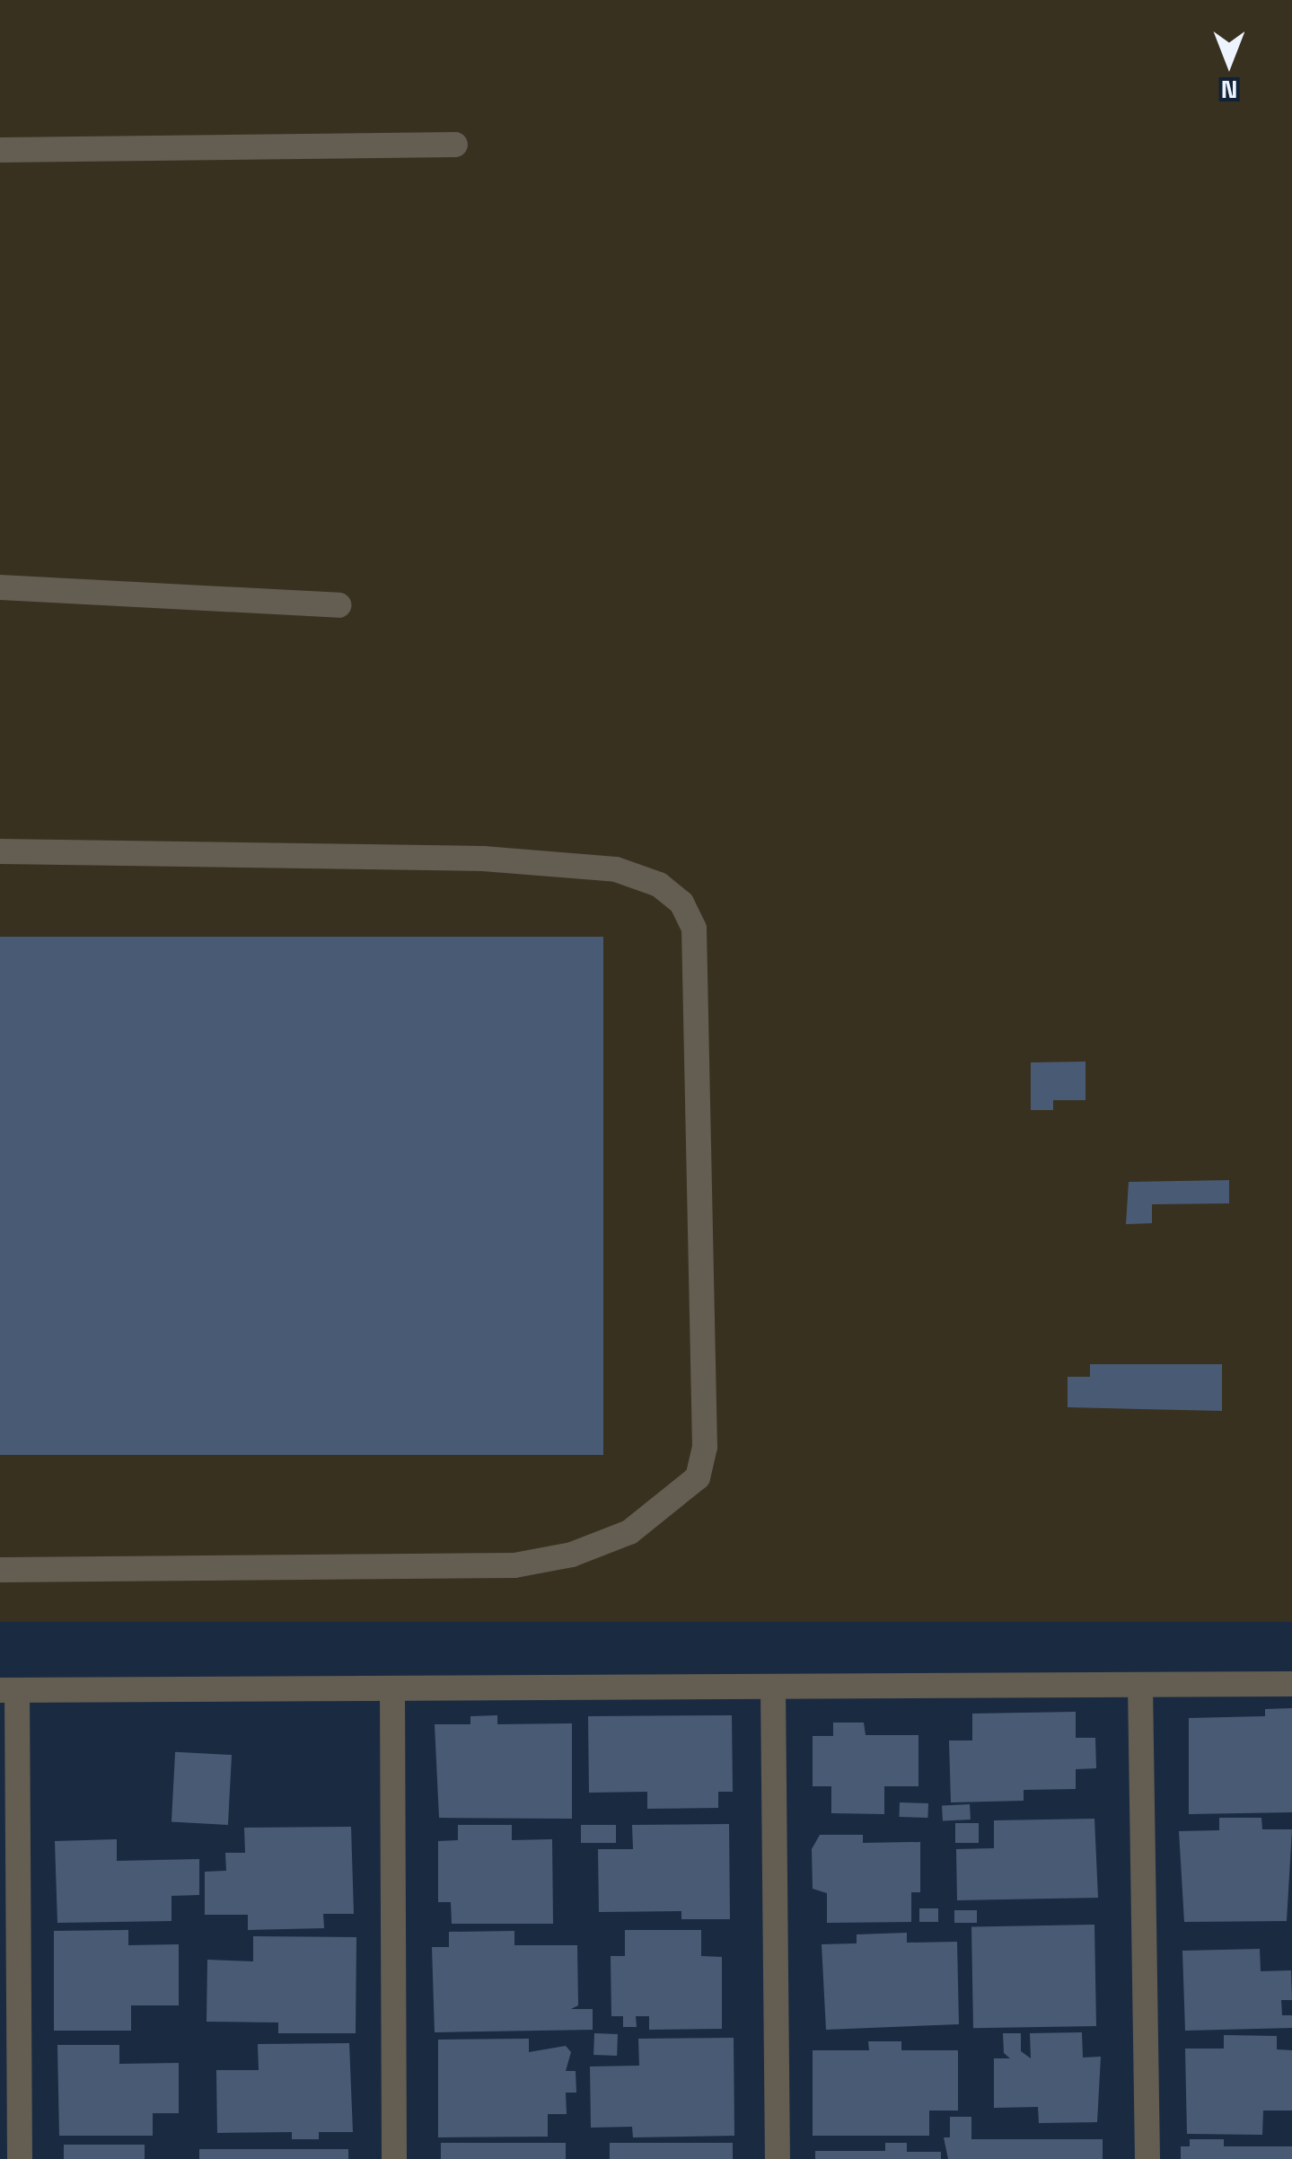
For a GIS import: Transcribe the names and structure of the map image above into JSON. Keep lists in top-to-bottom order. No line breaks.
{"north":"bottom"}
